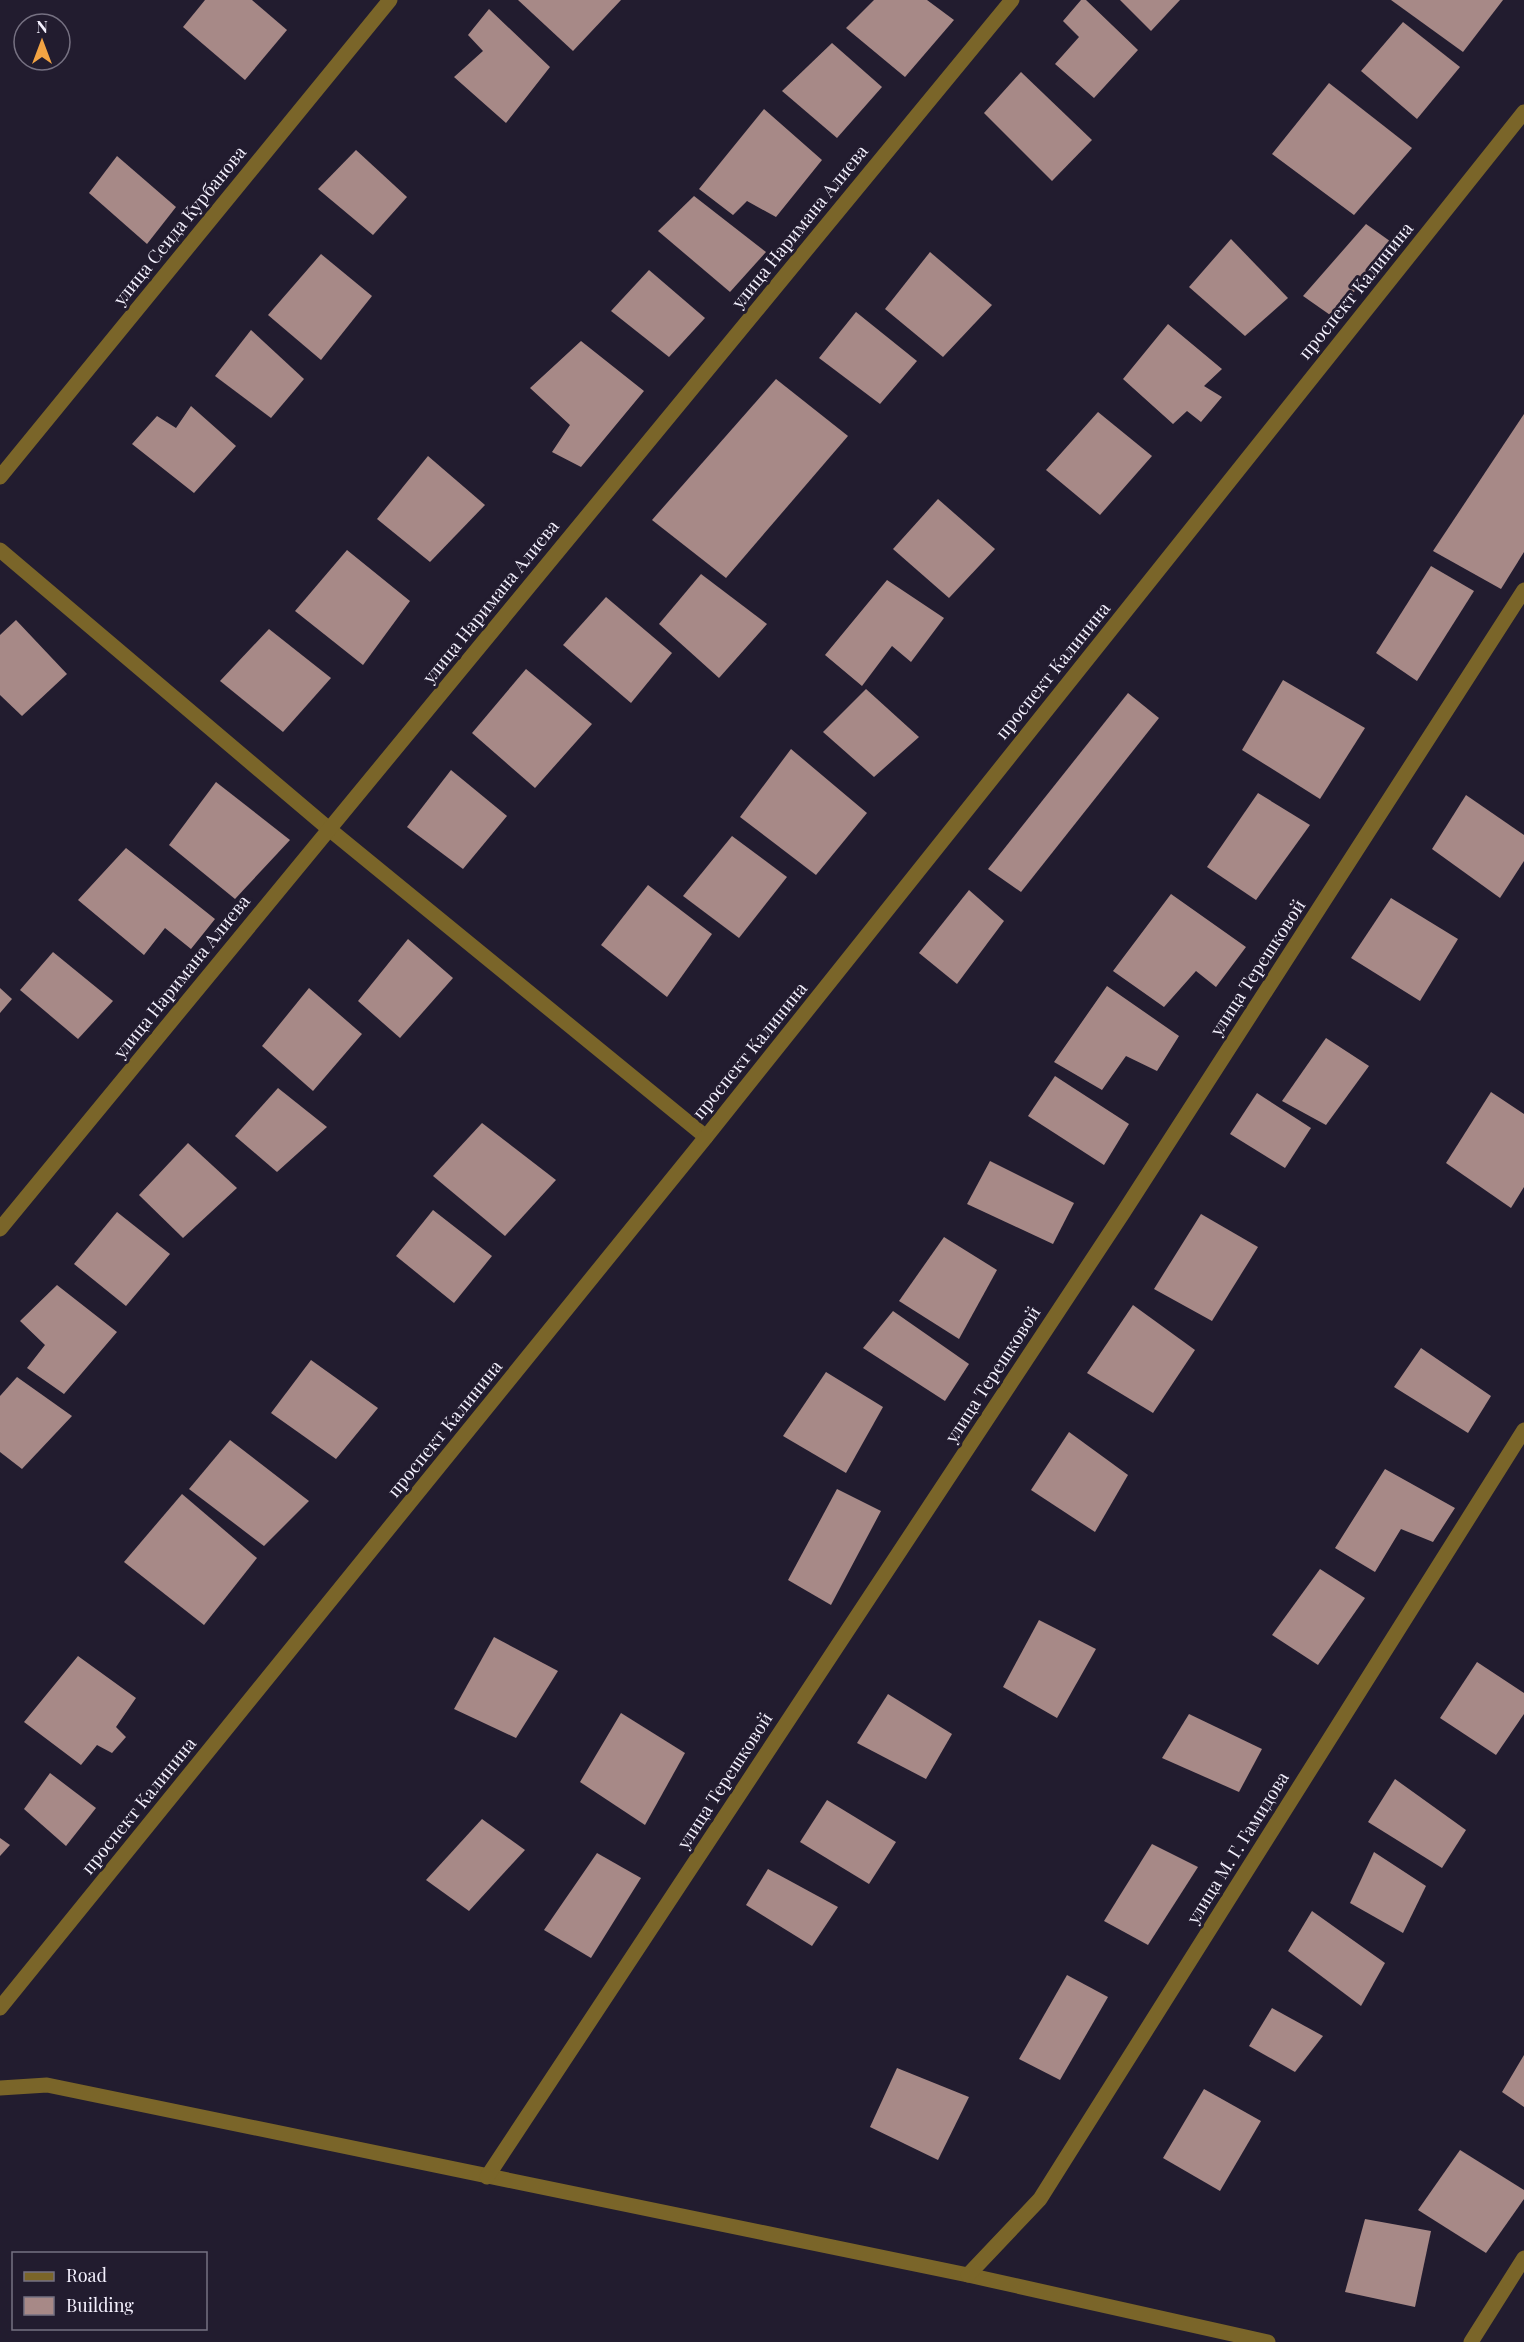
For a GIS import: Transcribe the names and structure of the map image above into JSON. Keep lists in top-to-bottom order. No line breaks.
{"streets":{"street":["улица Сеида Курбанова","улица Наримана Алиева","проспект Калинина","улица Терешковой","улица М. Г. Гамидова"]},"legend":["Road","Building"],"north":"top"}
